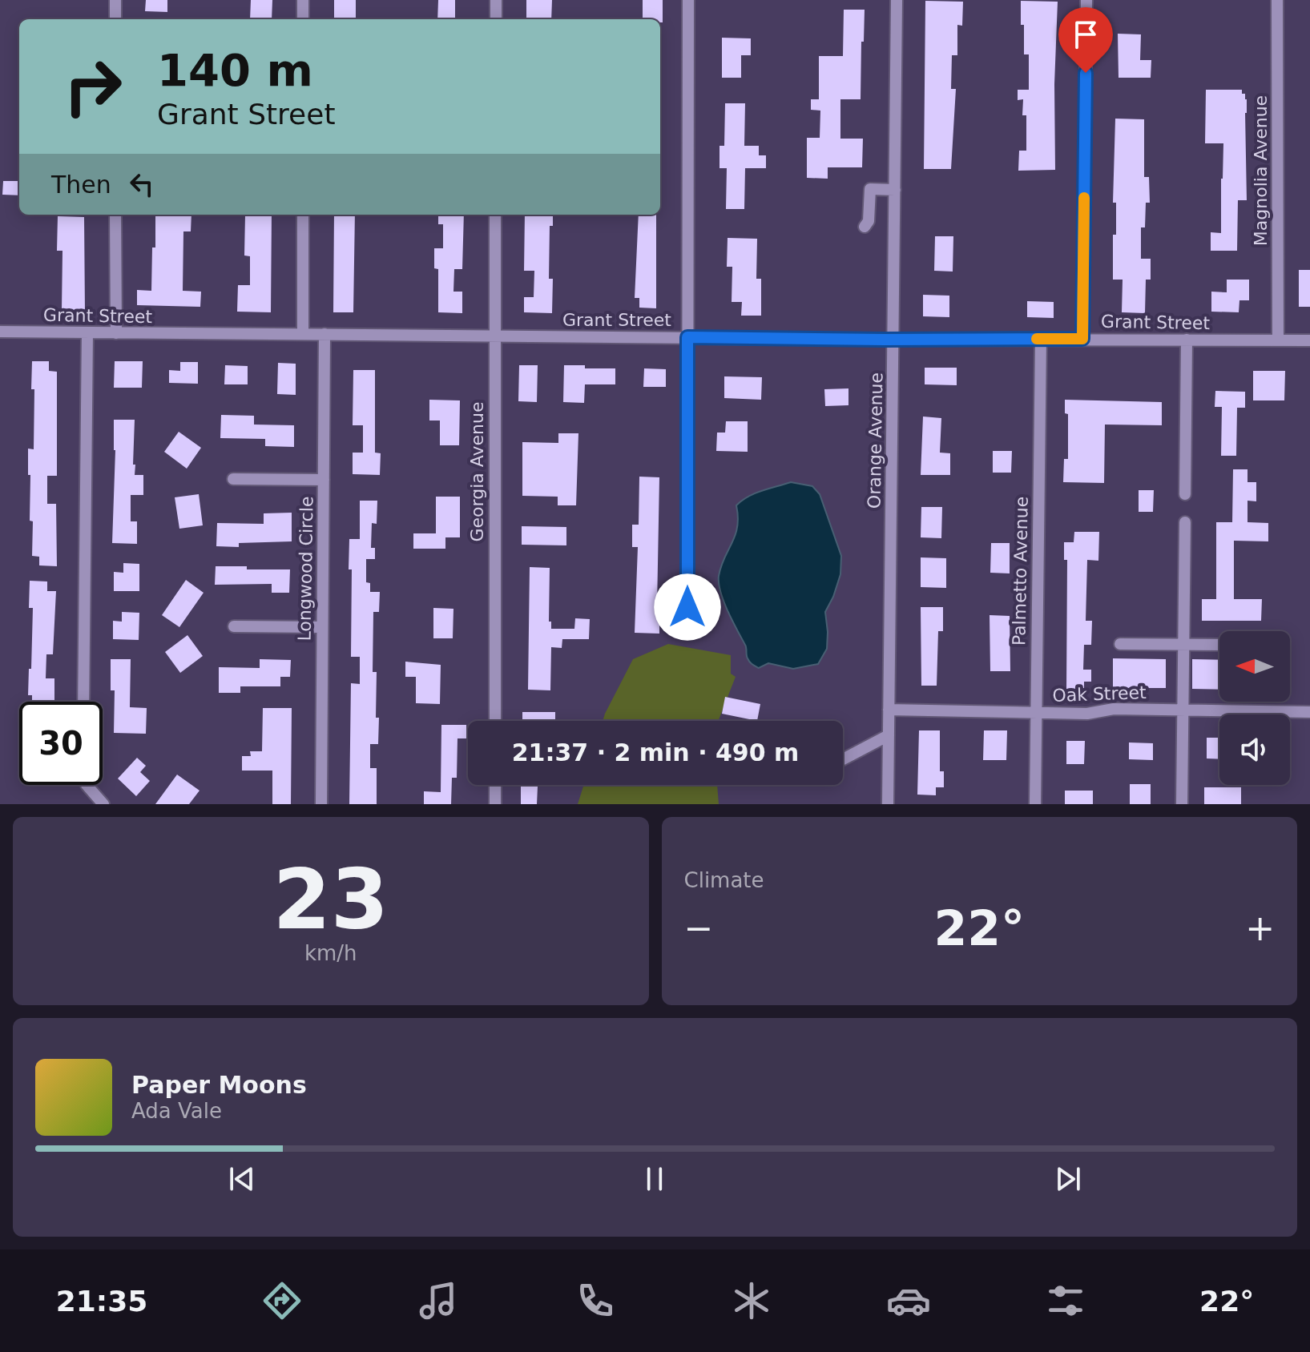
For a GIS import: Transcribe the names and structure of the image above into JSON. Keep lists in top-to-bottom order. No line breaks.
{"streets":{"street":["Magnolia Avenue","Grant Street","Orange Avenue","Georgia Avenue","Longwood Circle","Palmetto Avenue","Oak Street"]},"crossings":[["Magnolia Avenue","Grant Street"],["Grant Street","Orange Avenue"],["Grant Street","Georgia Avenue"],["Grant Street","Longwood Circle"],["Grant Street","Palmetto Avenue"],["Orange Avenue","Oak Street"],["Palmetto Avenue","Oak Street"]],"north":"left","page":{"turn":["140 m","Grant Street"],"then":"Then","limit":"30","trip":"21:37 · 2 min · 490 m","tile":[["23","km/h"],"Climate"],"heat":["−","22°","+"],"song":["Paper Moons","Ada Vale"],"tabs":["21:35","22°"]}}
